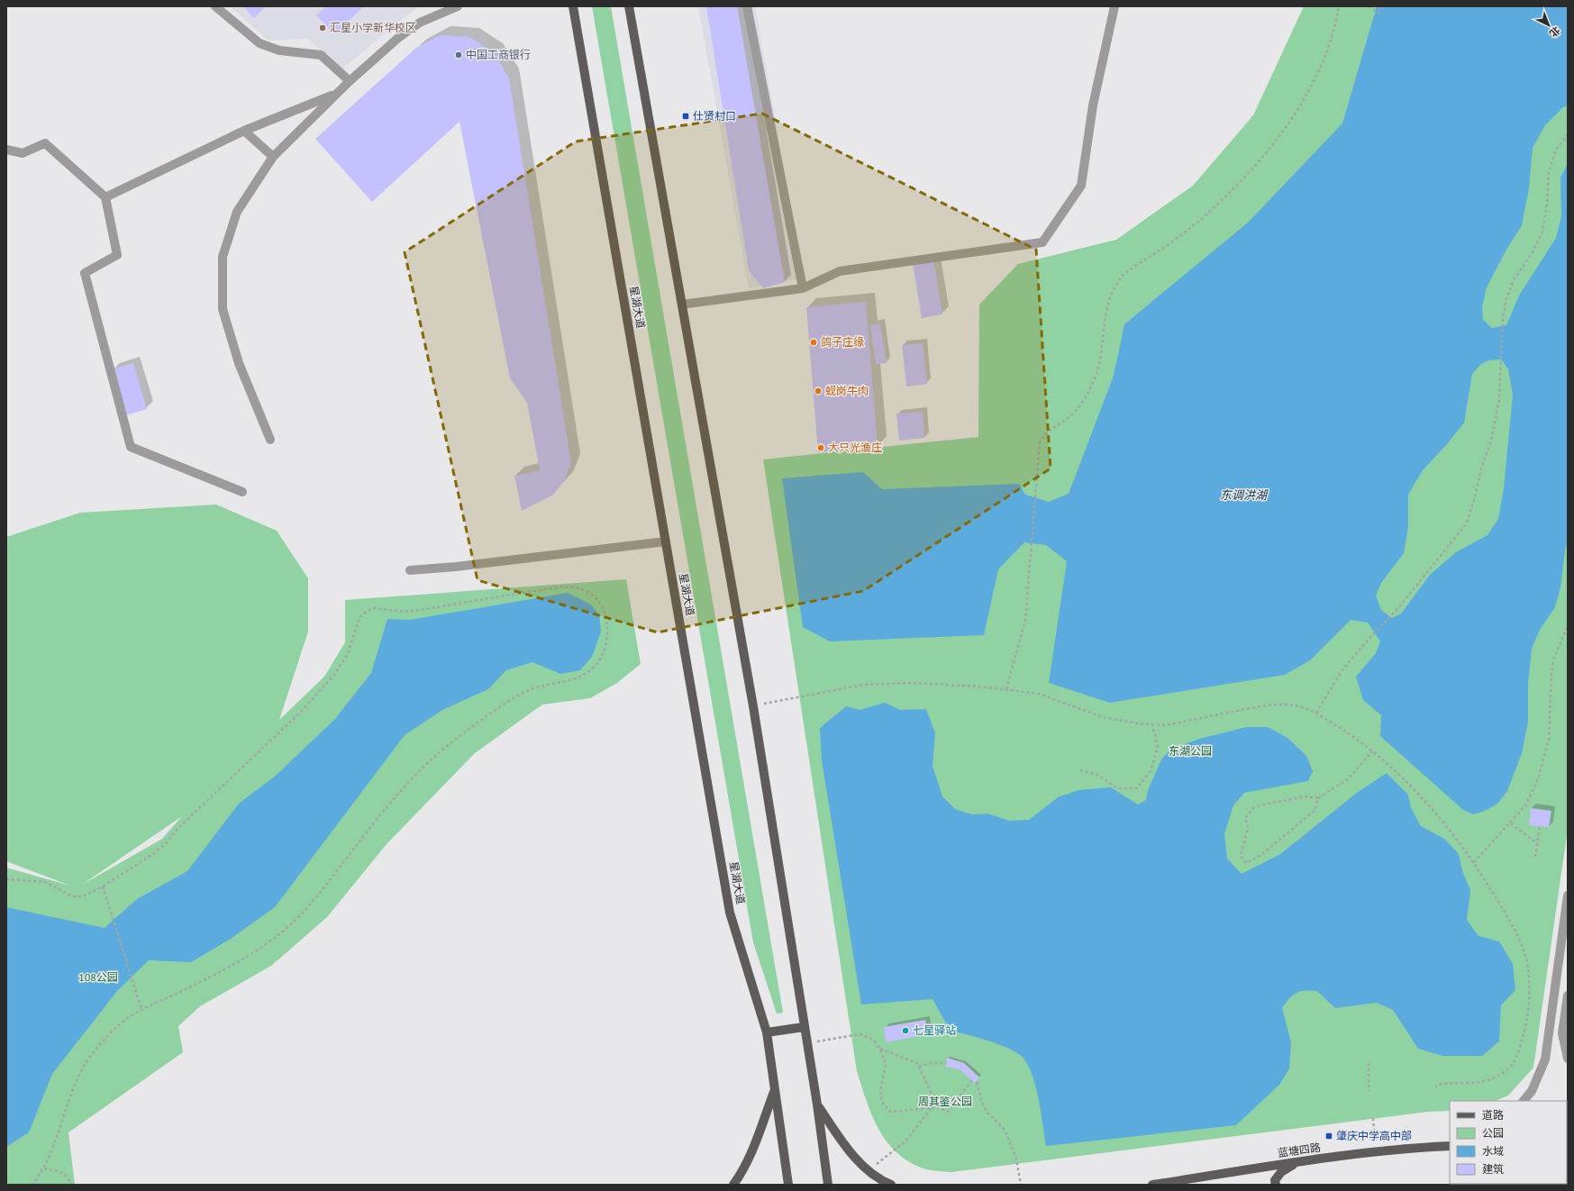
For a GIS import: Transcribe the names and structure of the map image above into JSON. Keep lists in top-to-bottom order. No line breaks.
{"streets":{"main road":["星湖大道","蓝塘四路"]},"water":["东调洪湖"],"parks":["东湖公园","108公园","周其鉴公园"],"places":{"other":["汇星小学新华校区","中国工商银行","鸽子庄缘","蚬岗牛肉","大只光渔庄","七星驿站"],"transit":["仕贤村口","肇庆中学高中部"]},"legend":["道路","公园","水域","建筑"],"north":"bottom right"}
